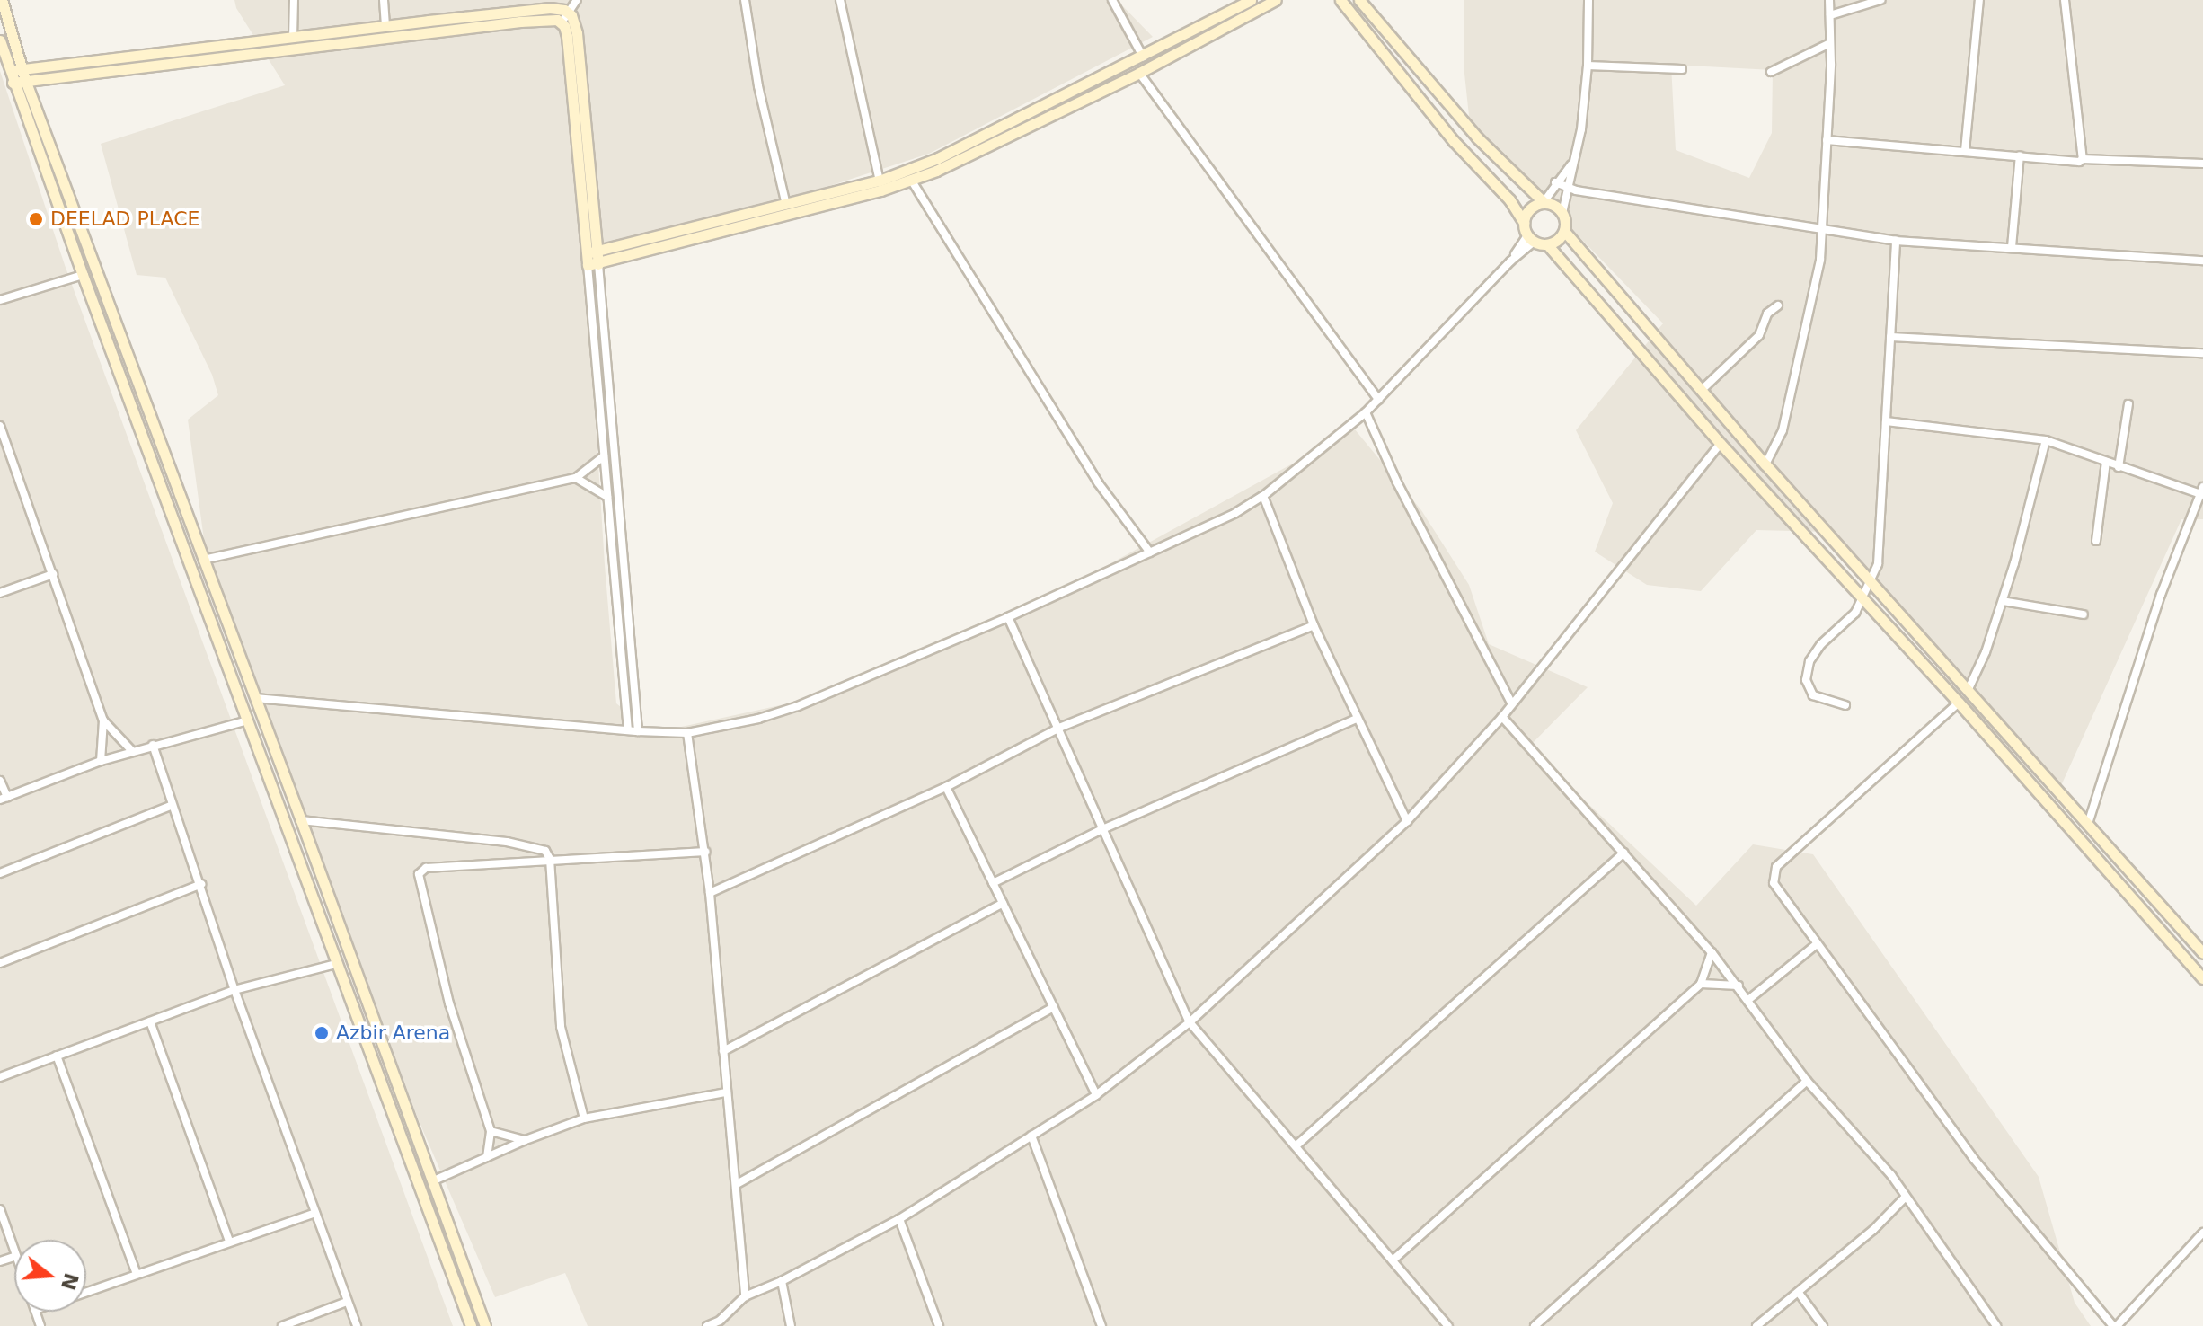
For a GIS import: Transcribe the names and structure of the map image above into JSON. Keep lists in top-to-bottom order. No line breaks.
{"places":["DEELAD PLACE","Azbir Arena"],"north":"right"}
